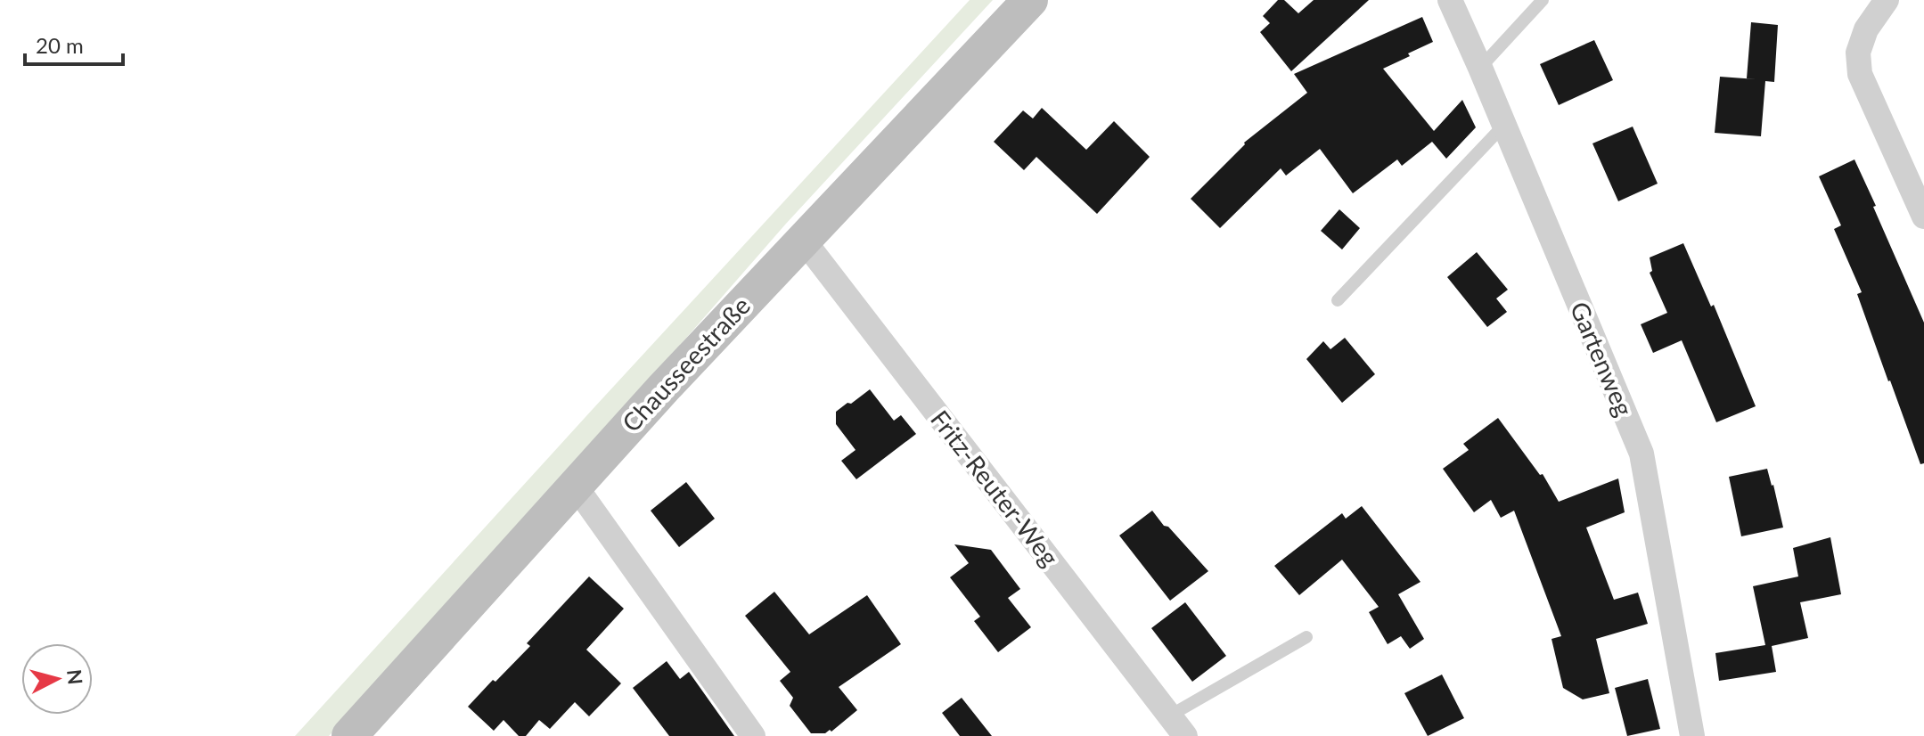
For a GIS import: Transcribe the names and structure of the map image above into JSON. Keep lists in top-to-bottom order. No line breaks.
{"streets":{"main road":["Chausseestraße"],"street":["Gartenweg","Fritz-Reuter-Weg"]},"crossings":[["Chausseestraße","Fritz-Reuter-Weg"]],"scale_bar":"20 m","north":"right"}
